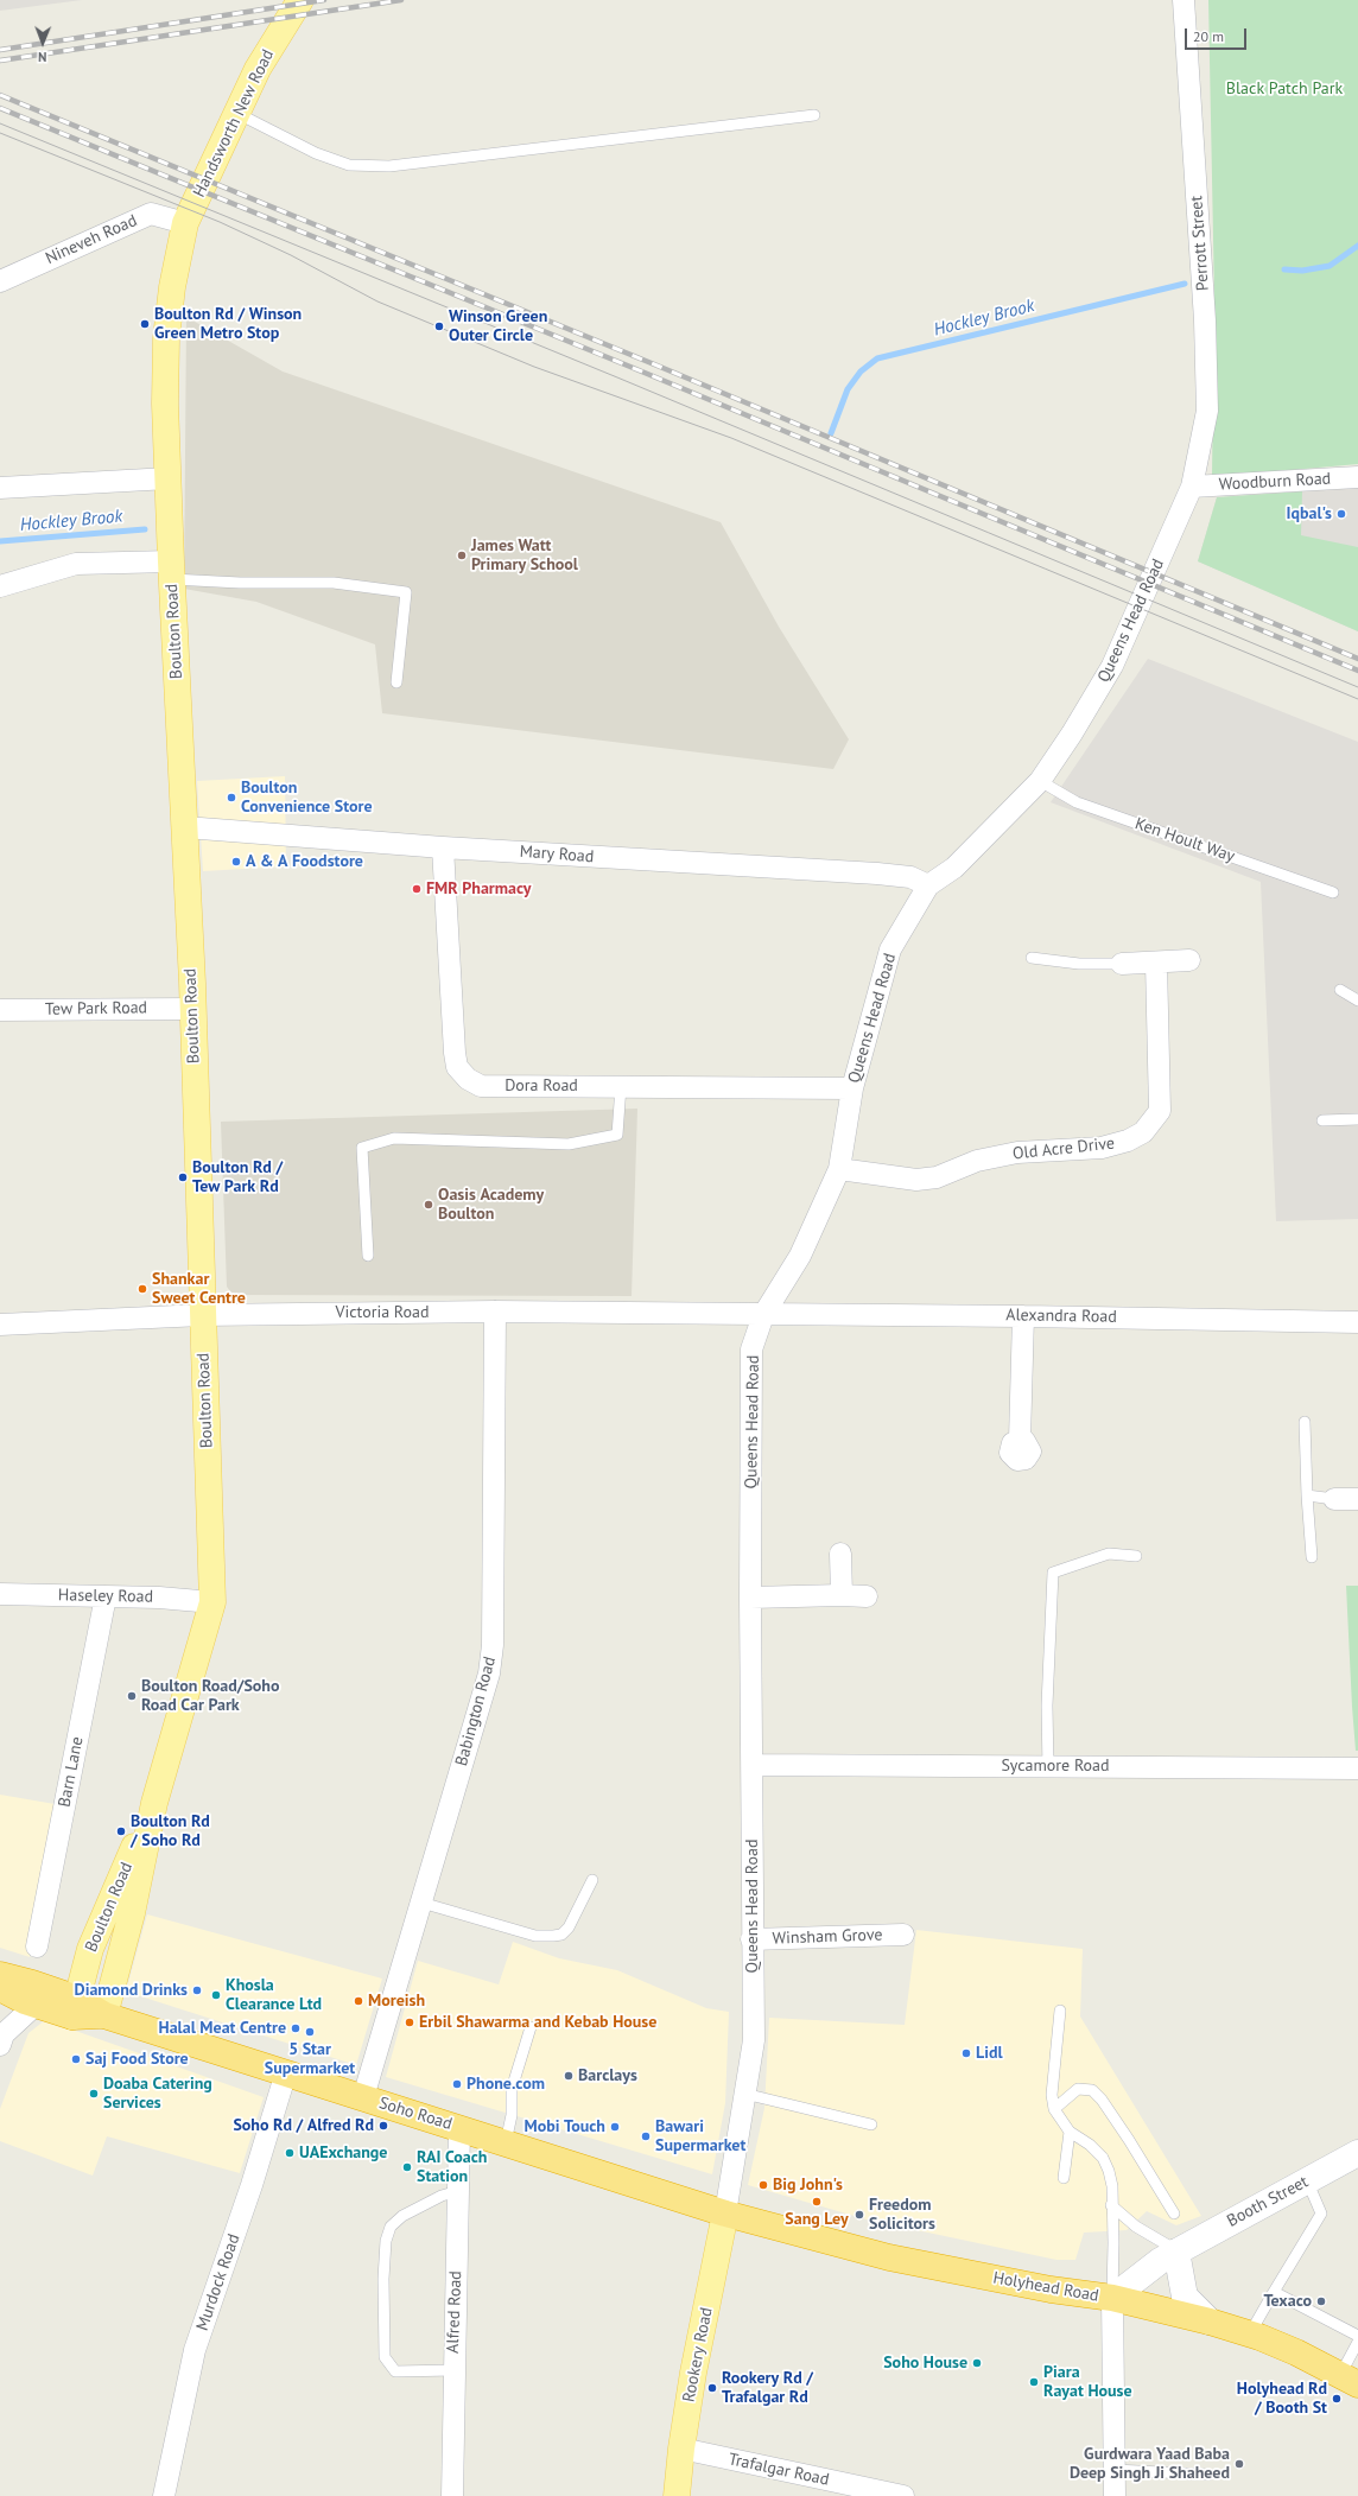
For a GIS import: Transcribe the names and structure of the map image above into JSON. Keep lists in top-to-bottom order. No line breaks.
{"streets":{"highway":["Soho Road","Holyhead Road"],"main road":["Handsworth New Road","Boulton Road","Booth Street","Rookery Road"],"street":["Nineveh Road","Perrott Street","Woodburn Road","Queens Head Road","Mary Road","Tew Park Road","Dora Road","Old Acre Drive","Victoria Road","Alexandra Road","Haseley Road","Babington Road","Sycamore Road","Barn Lane","Winsham Grove","Murdock Road","Alfred Road","Trafalgar Road"],"lane":["Ken Hoult Way"]},"crossings":[["Handsworth New Road","Nineveh Road"],["Handsworth New Road","Boulton Road"],["Nineveh Road","Boulton Road"],["Perrott Street","Woodburn Road"],["Perrott Street","Queens Head Road"],["Woodburn Road","Queens Head Road"],["Queens Head Road","Ken Hoult Way"],["Queens Head Road","Mary Road"],["Queens Head Road","Dora Road"],["Queens Head Road","Old Acre Drive"],["Queens Head Road","Victoria Road"],["Queens Head Road","Alexandra Road"],["Queens Head Road","Sycamore Road"],["Queens Head Road","Winsham Grove"],["Queens Head Road","Soho Road"],["Queens Head Road","Holyhead Road"],["Queens Head Road","Rookery Road"],["Boulton Road","Mary Road"],["Boulton Road","Tew Park Road"],["Boulton Road","Victoria Road"],["Boulton Road","Haseley Road"],["Boulton Road","Soho Road"],["Mary Road","Dora Road"],["Victoria Road","Alexandra Road"],["Victoria Road","Babington Road"],["Haseley Road","Barn Lane"],["Babington Road","Soho Road"],["Soho Road","Murdock Road"],["Soho Road","Holyhead Road"],["Soho Road","Alfred Road"],["Soho Road","Rookery Road"],["Booth Street","Holyhead Road"],["Holyhead Road","Rookery Road"],["Rookery Road","Trafalgar Road"]],"water":["Hockley Brook"],"parks":["Black Patch Park"],"places":["Boulton Rd / Winson Green Metro Stop","Winson Green Outer Circle","Iqbal's","James Watt Primary School","Boulton Convenience Store","A & A Foodstore","FMR Pharmacy","Boulton Rd / Tew Park Rd","Oasis Academy Boulton","Shankar Sweet Centre","Boulton Road/Soho Road Car Park","Boulton Rd / Soho Rd","Diamond Drinks","Khosla Clearance Ltd","Moreish","Erbil Shawarma and Kebab House","Halal Meat Centre","5 Star Supermarket","Lidl","Saj Food Store","Barclays","Phone.com","Doaba Catering Services","Soho Rd / Alfred Rd","Mobi Touch","Bawari Supermarket","UAExchange","RAI Coach Station","Big John's","Sang Ley","Freedom Solicitors","Texaco","Soho House","Piara Rayat House","Rookery Rd / Trafalgar Rd","Holyhead Rd / Booth St","Gurdwara Yaad Baba Deep Singh Ji Shaheed"],"scale_bar":"20 m","north":"bottom"}
